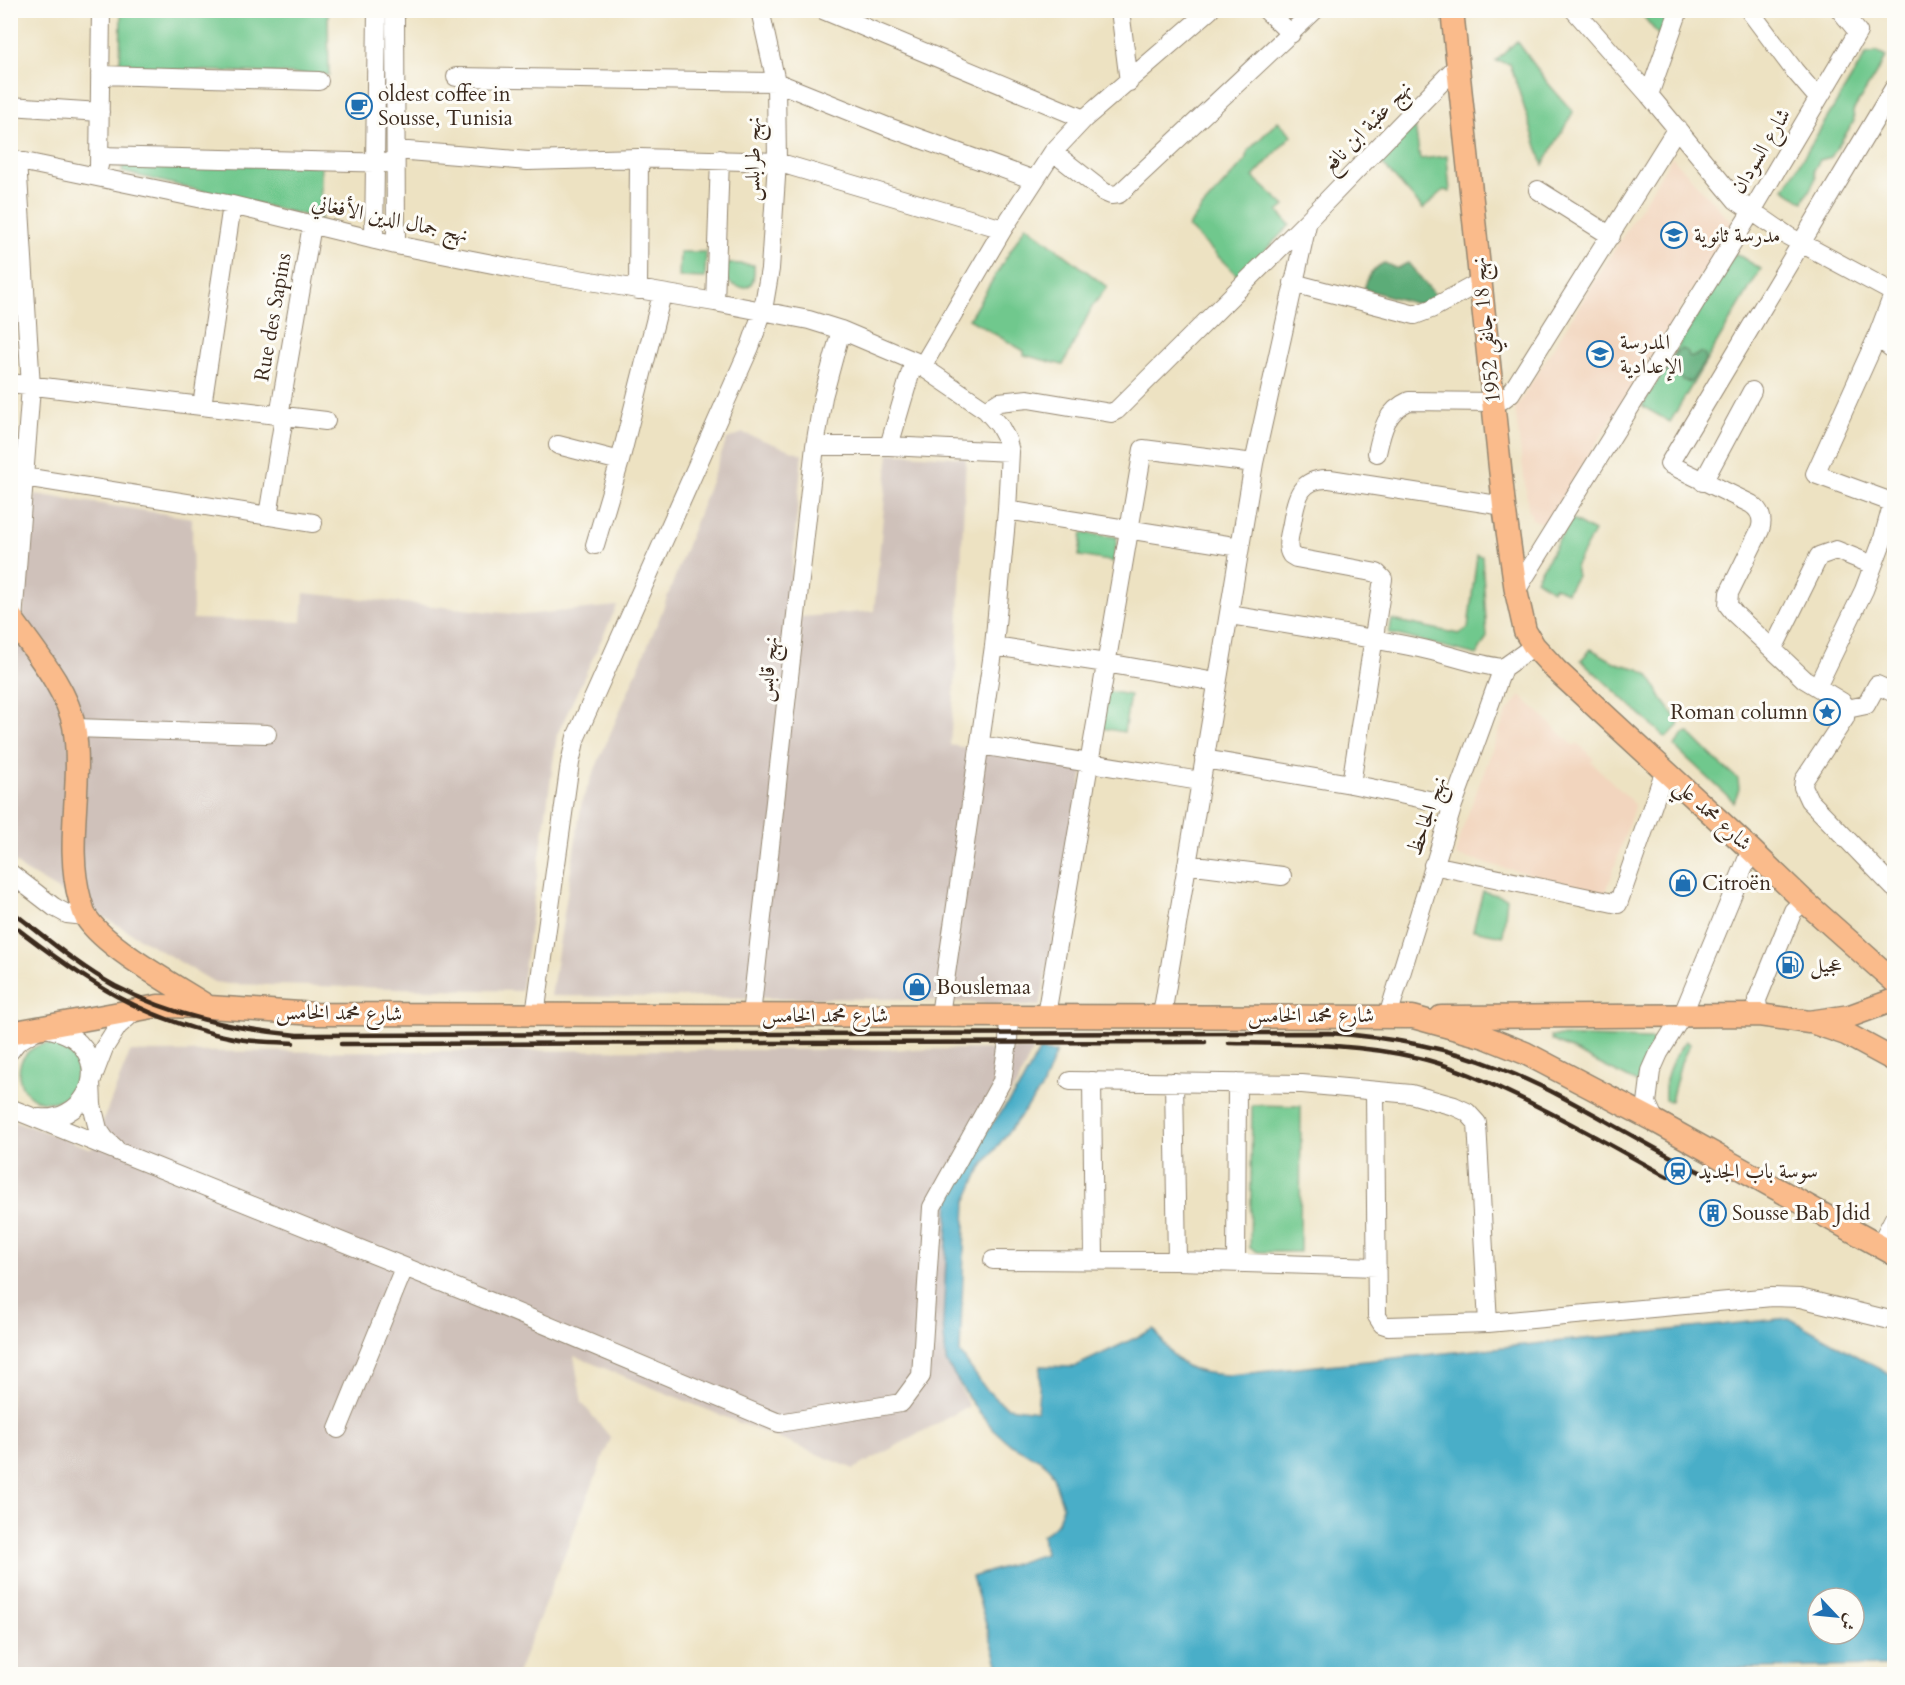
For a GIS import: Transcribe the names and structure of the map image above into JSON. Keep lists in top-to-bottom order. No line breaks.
{"streets":{"main road":["نهج 18 جانفي 1952","شارع محمد علي","شارع محمد الخامس"],"street":["نهج عقبة ابن نافع","شارع السودان","نهج طرابلس","نهج جمال الدين الأفغاني","Rue des Sapins","نهج قابس","نهج الجاحظ"]},"crossings":[["نهج عقبة ابن نافع","نهج جمال الدين الأفغاني"],["نهج عقبة ابن نافع","نهج 18 جانفي 1952"],["شارع السودان","نهج 18 جانفي 1952"],["نهج طرابلس","نهج جمال الدين الأفغاني"],["نهج طرابلس","شارع محمد الخامس"],["نهج جمال الدين الأفغاني","Rue des Sapins"],["نهج جمال الدين الأفغاني","نهج قابس"],["نهج 18 جانفي 1952","شارع محمد علي"],["نهج قابس","شارع محمد الخامس"],["نهج الجاحظ","شارع محمد الخامس"]],"places":{"cafe":["oldest coffee in Sousse, Tunisia"],"school or university":["مدرسة ثانوية","المدرسة الإعدادية"],"place":["Roman column"],"shop":["Citroën","Bouslemaa"],"fuel station":["عجيل"],"station":["سوسة باب الجديد"],"building":["Sousse Bab Jdid"]},"north":"bottom right"}
